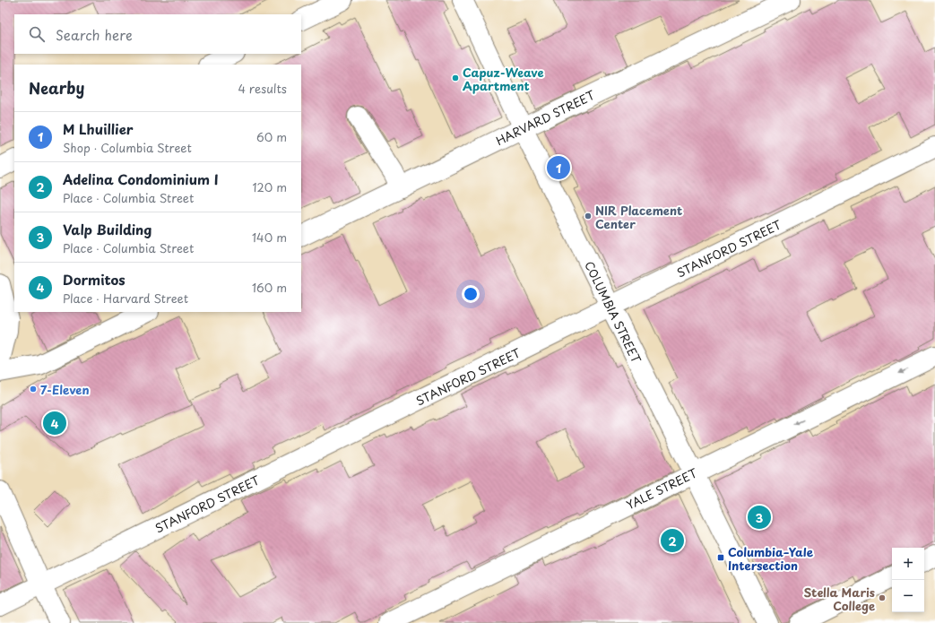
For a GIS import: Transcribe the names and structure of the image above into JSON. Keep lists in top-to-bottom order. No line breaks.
{"streets":{"street":["HARVARD STREET","STANFORD STREET","COLUMBIA STREET","YALE STREET"]},"crossings":[["HARVARD STREET","COLUMBIA STREET"],["STANFORD STREET","COLUMBIA STREET"],["COLUMBIA STREET","YALE STREET"]],"one_way":["YALE STREET"],"places":{"other":["Capuz-Weave Apartment","NIR Placement Center","7-Eleven","Stella Maris College"],"transit":["Columbia–Yale Intersection"]},"page":{"search":"Search here","heading":["Nearby","4 results"],"list":[{"mark":"1","name":"M Lhuillier","note":"Shop · Columbia Street","value":"60 m"},{"mark":"2","name":"Adelina Condominium I","note":"Place · Columbia Street","value":"120 m"},{"mark":"3","name":"Valp Building","note":"Place · Columbia Street","value":"140 m"},{"mark":"4","name":"Dormitos","note":"Place · Harvard Street","value":"160 m"}],"pins":["1","4","3","2"],"map_buttons":["+","−"]}}
